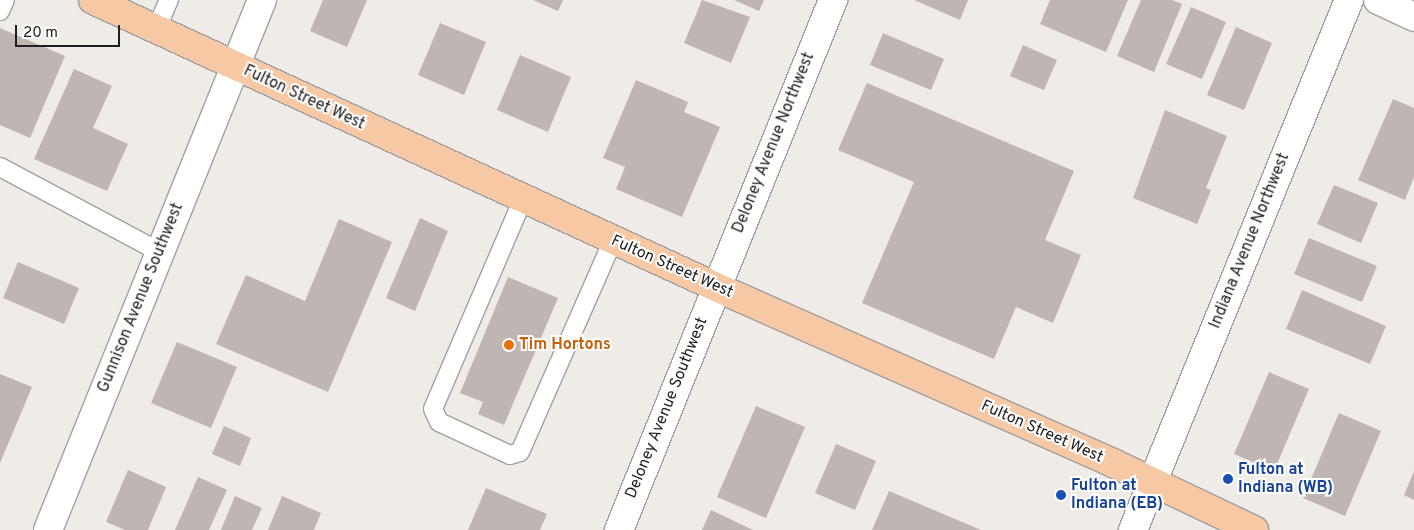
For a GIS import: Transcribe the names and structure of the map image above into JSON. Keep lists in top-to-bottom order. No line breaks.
{"streets":{"main road":["Fulton Street West"],"street":["Deloney Avenue Northwest","Indiana Avenue Northwest","Gunnison Avenue Southwest","Deloney Avenue Southwest"]},"crossings":[["Fulton Street West","Deloney Avenue Northwest"],["Fulton Street West","Indiana Avenue Northwest"],["Fulton Street West","Gunnison Avenue Southwest"],["Fulton Street West","Deloney Avenue Southwest"],["Deloney Avenue Northwest","Deloney Avenue Southwest"]],"places":["Tim Hortons","Fulton at Indiana (WB)","Fulton at Indiana (EB)"],"scale_bar":"20 m"}
